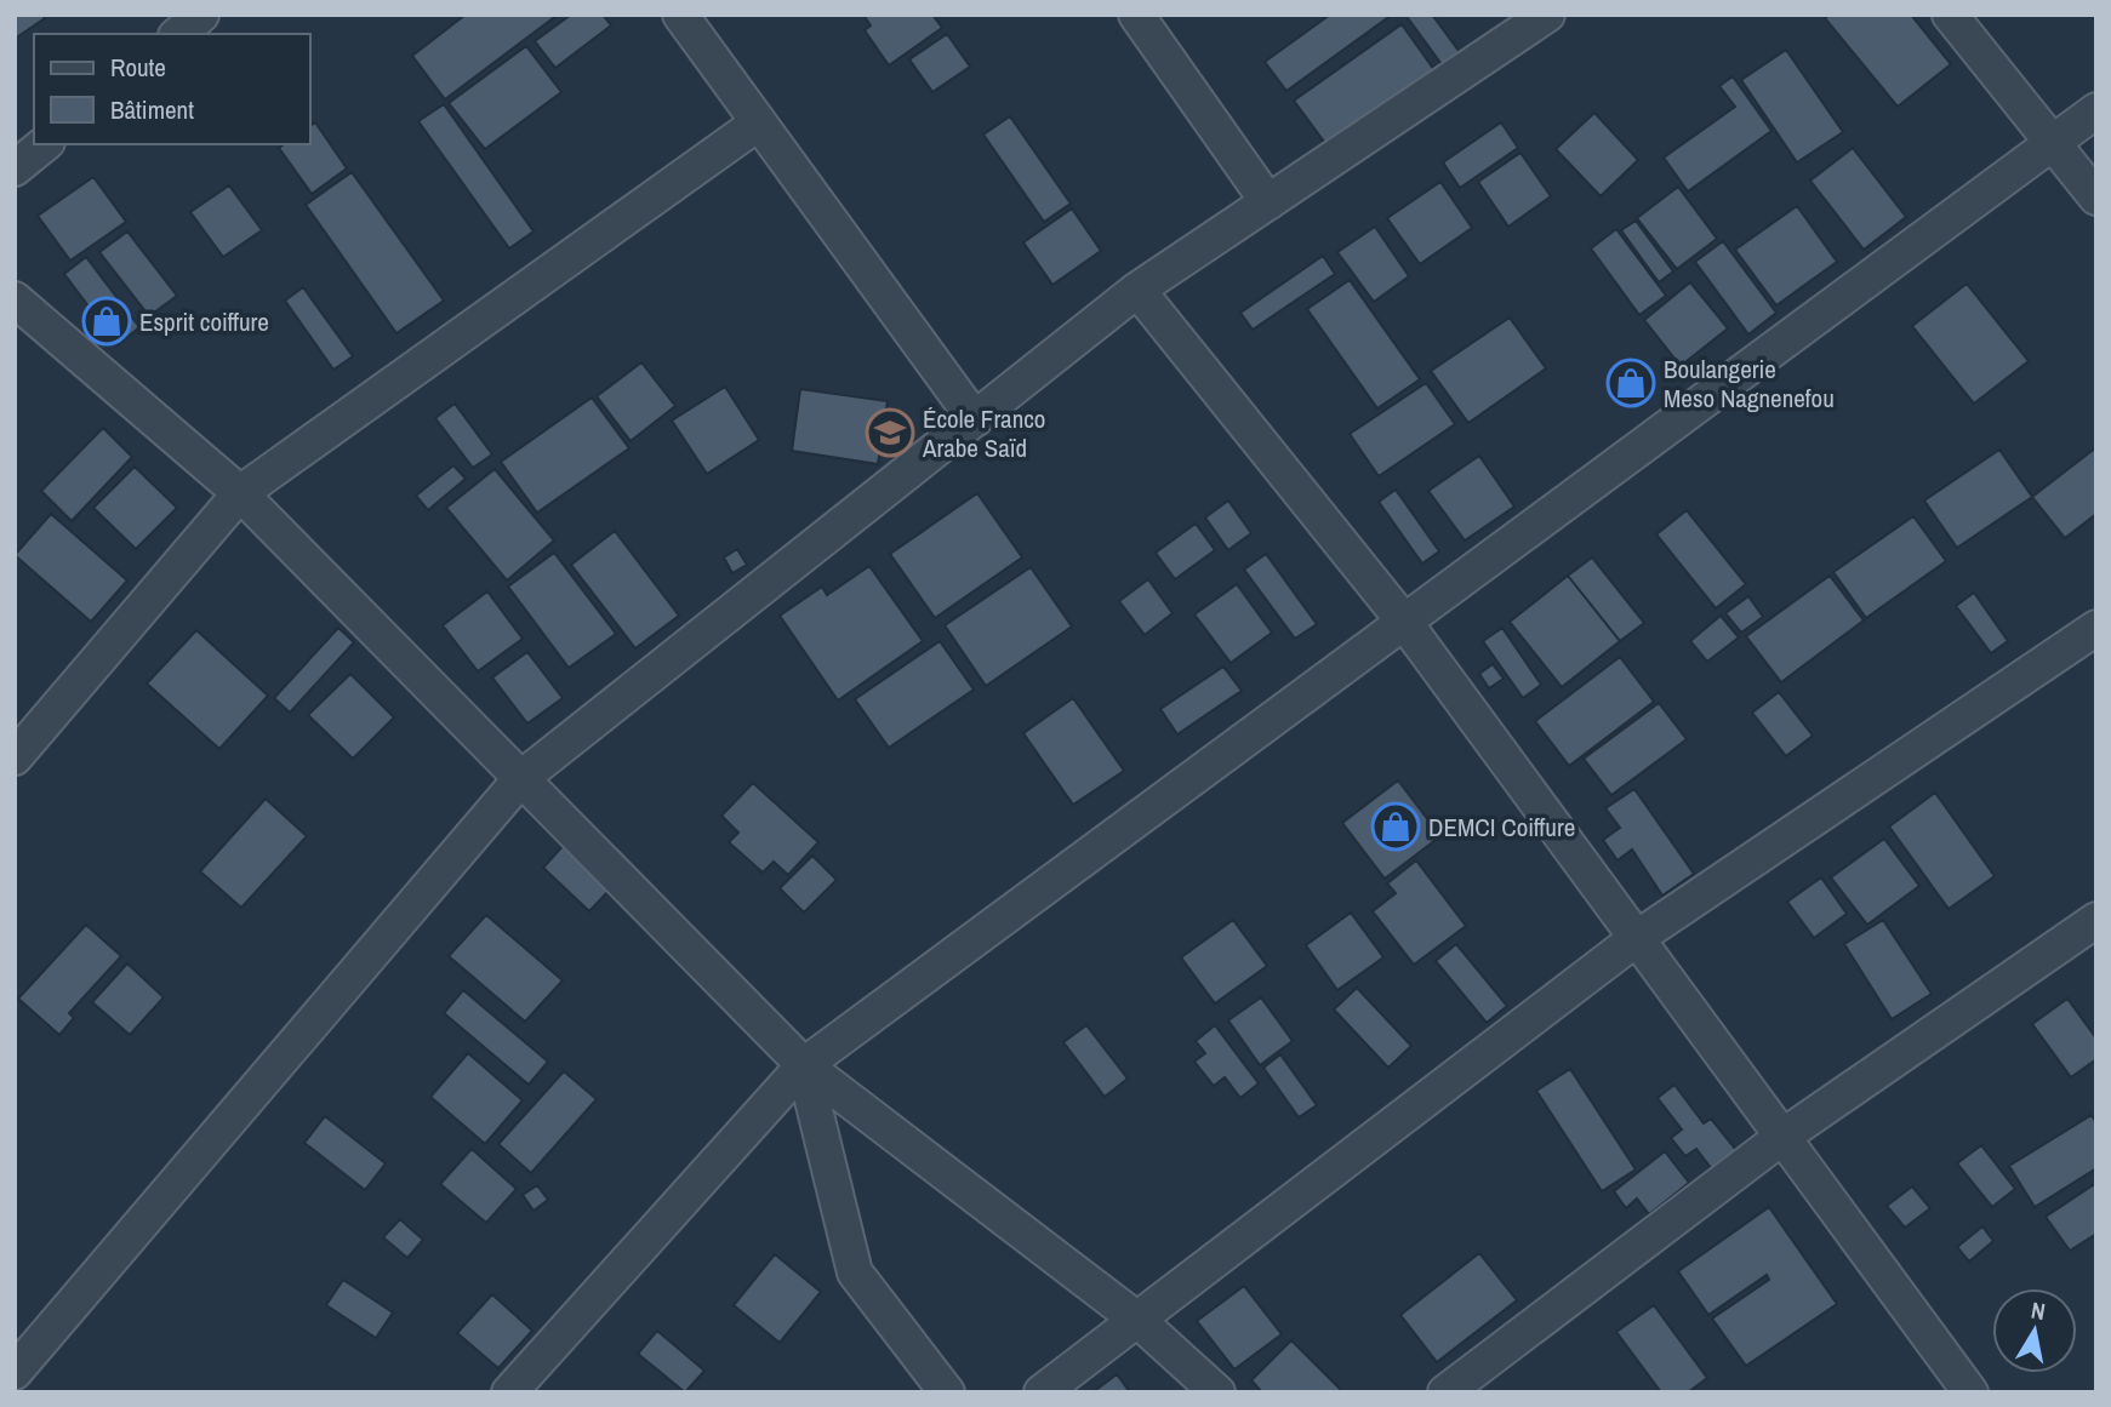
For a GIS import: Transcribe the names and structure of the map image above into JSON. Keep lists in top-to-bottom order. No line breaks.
{"places":{"shop":["Esprit coiffure","Boulangerie Meso Nagnenefou","DEMCI Coiffure"],"school or university":["École Franco Arabe Saïd"]},"legend":["Route","Bâtiment"],"north":"top"}
